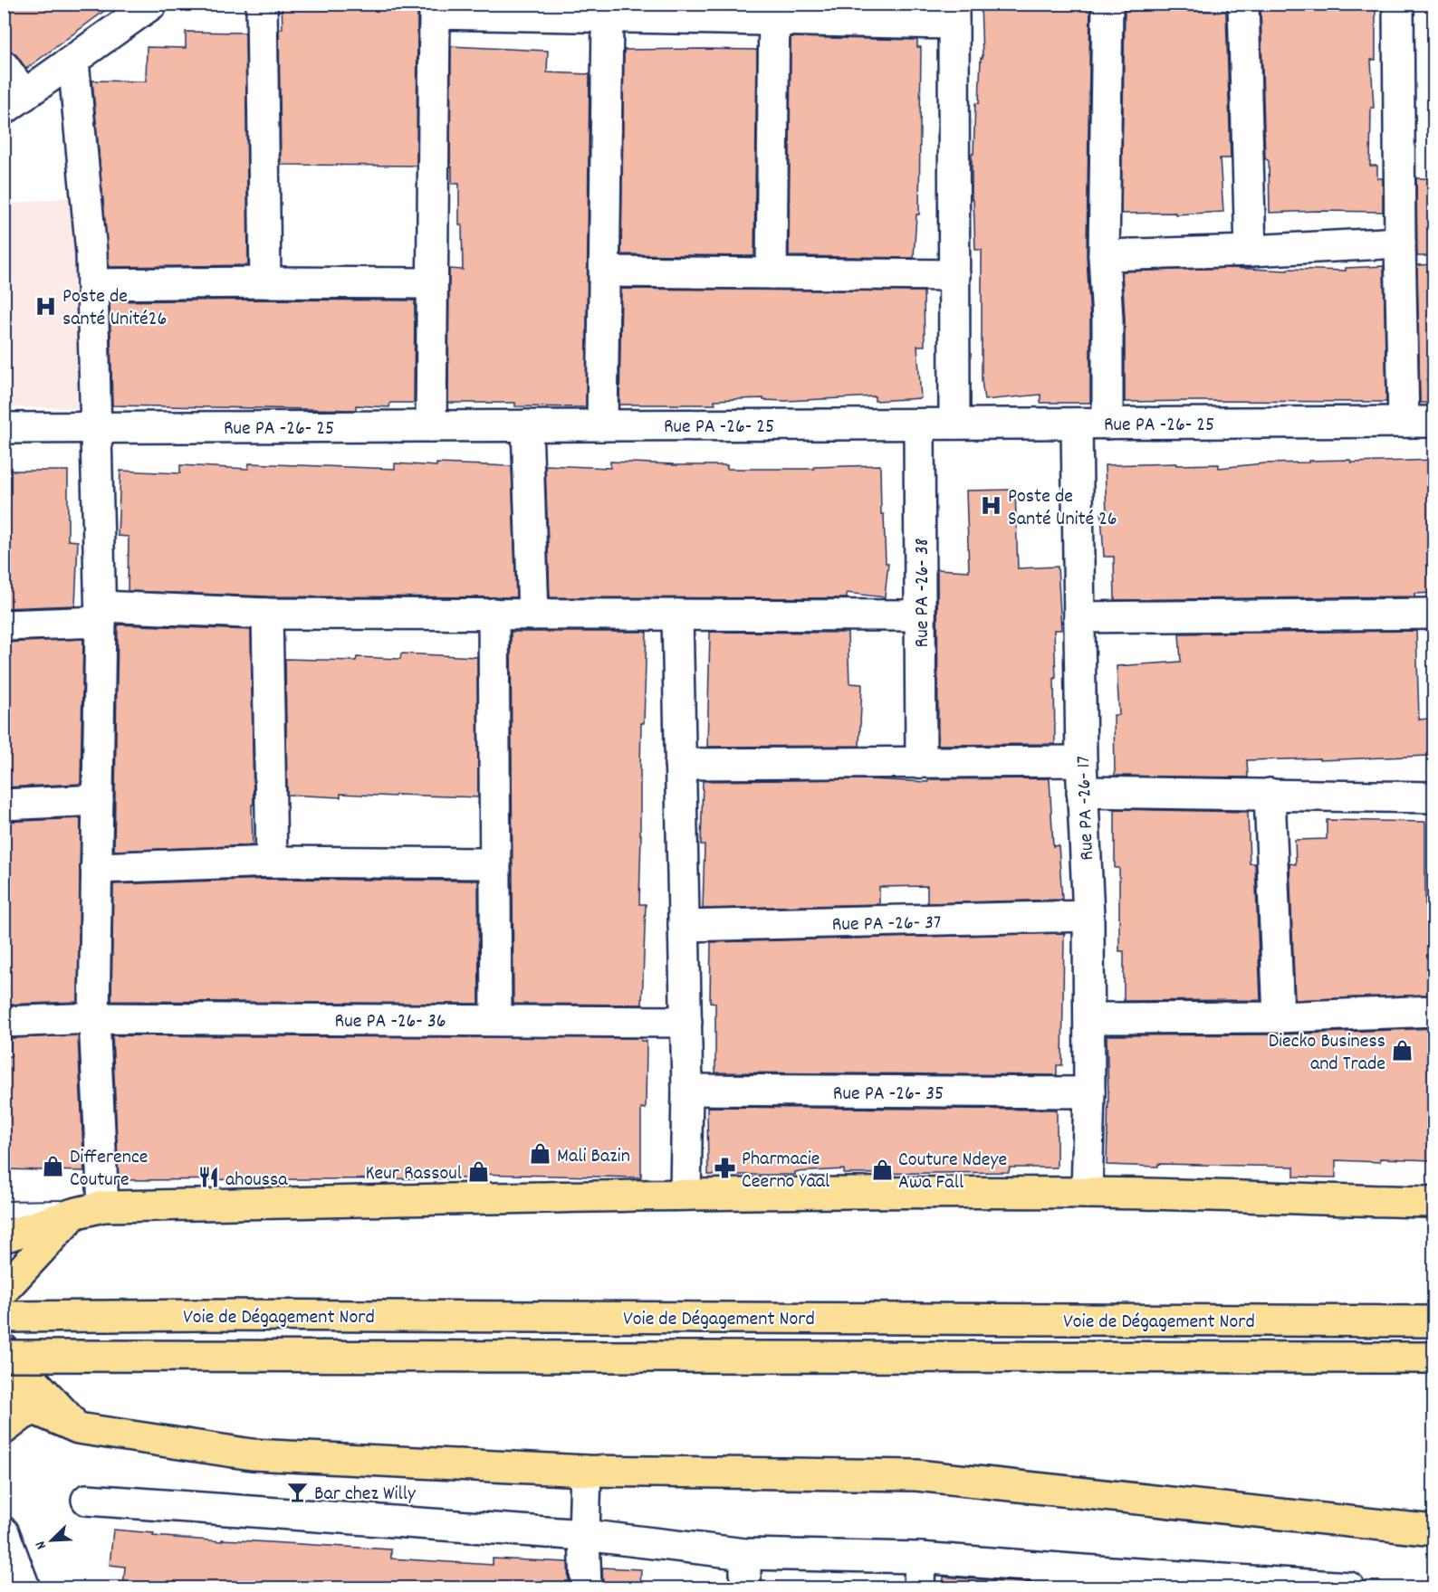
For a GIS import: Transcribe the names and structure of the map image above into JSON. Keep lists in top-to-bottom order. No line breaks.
{"streets":{"main road":["Voie de Dégagement Nord"],"street":["Rue PA -26- 25","Rue PA -26- 38","Rue PA -26- 17","Rue PA -26- 37","Rue PA -26- 36","Rue PA -26- 35"]},"crossings":[["Rue PA -26- 25","Rue PA -26- 38"],["Rue PA -26- 25","Rue PA -26- 17"],["Rue PA -26- 17","Rue PA -26- 37"],["Rue PA -26- 17","Rue PA -26- 35"]],"places":{"hospital":["Poste de santé Unité26","Poste de Santé Unité 26"],"shop":["Diecko Business and Trade","Mali Bazin","Difference Couture","Couture Ndeye Awa Fall","Keur Rassoul"],"pharmacy":["Pharmacie Ceerno Yaal"],"restaurant":["ahoussa"],"bar":["Bar chez Willy"]},"north":"bottom left"}
